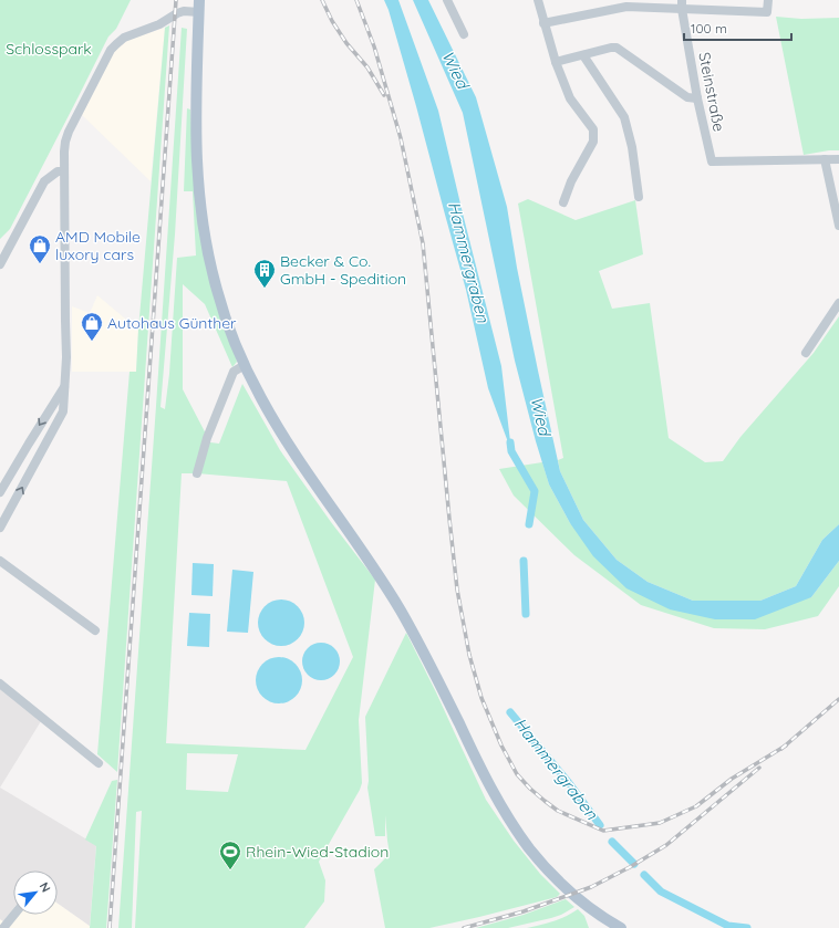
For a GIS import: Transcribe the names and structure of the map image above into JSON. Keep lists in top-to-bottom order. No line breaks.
{"streets":{"street":["Steinstraße"]},"water":["Wied","Hammergraben"],"parks":["Schlosspark"],"places":{"shop":["AMD Mobile luxory cars","Autohaus Günther"],"building":["Becker & Co. GmbH - Spedition"],"sports":["Rhein-Wied-Stadion"]},"scale_bar":"100 m","north":"top right"}
